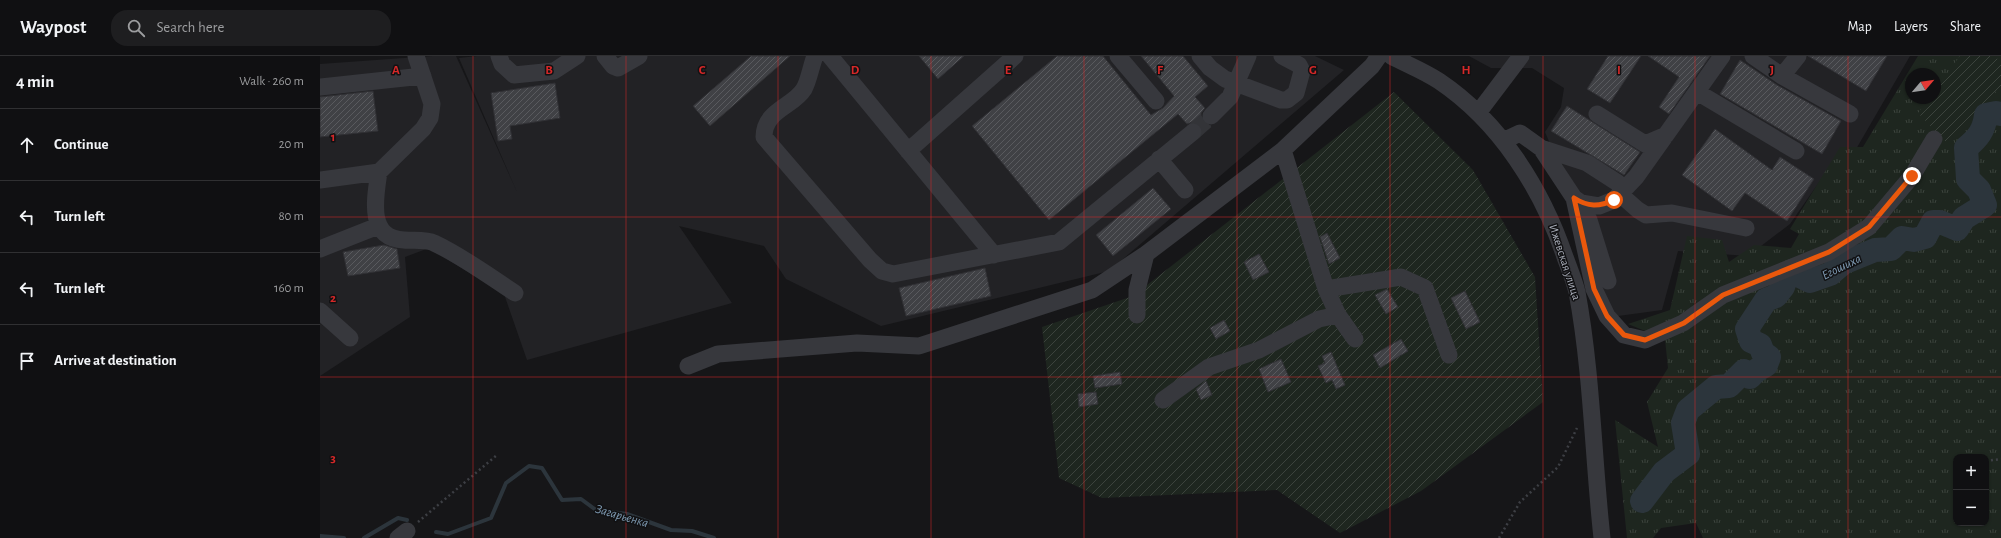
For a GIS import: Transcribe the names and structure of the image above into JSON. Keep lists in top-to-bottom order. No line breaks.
{"streets":{"street":["Ижевская улица"]},"water":["Егошиха","Загарьенка"],"north":"top right","page":{"header":"Waypost","search":"Search here","nav":["Map","Layers","Share"],"heading":["4 min","Walk · 260 m"],"list":[["Continue","20 m"],["Turn left","80 m"],["Turn left","160 m"],"Arrive at destination"],"map_buttons":["+","−"]},"grid":{"columns":["A","B","C","D","E","F","G","H","I","J"],"rows":["1","2","3"]}}
